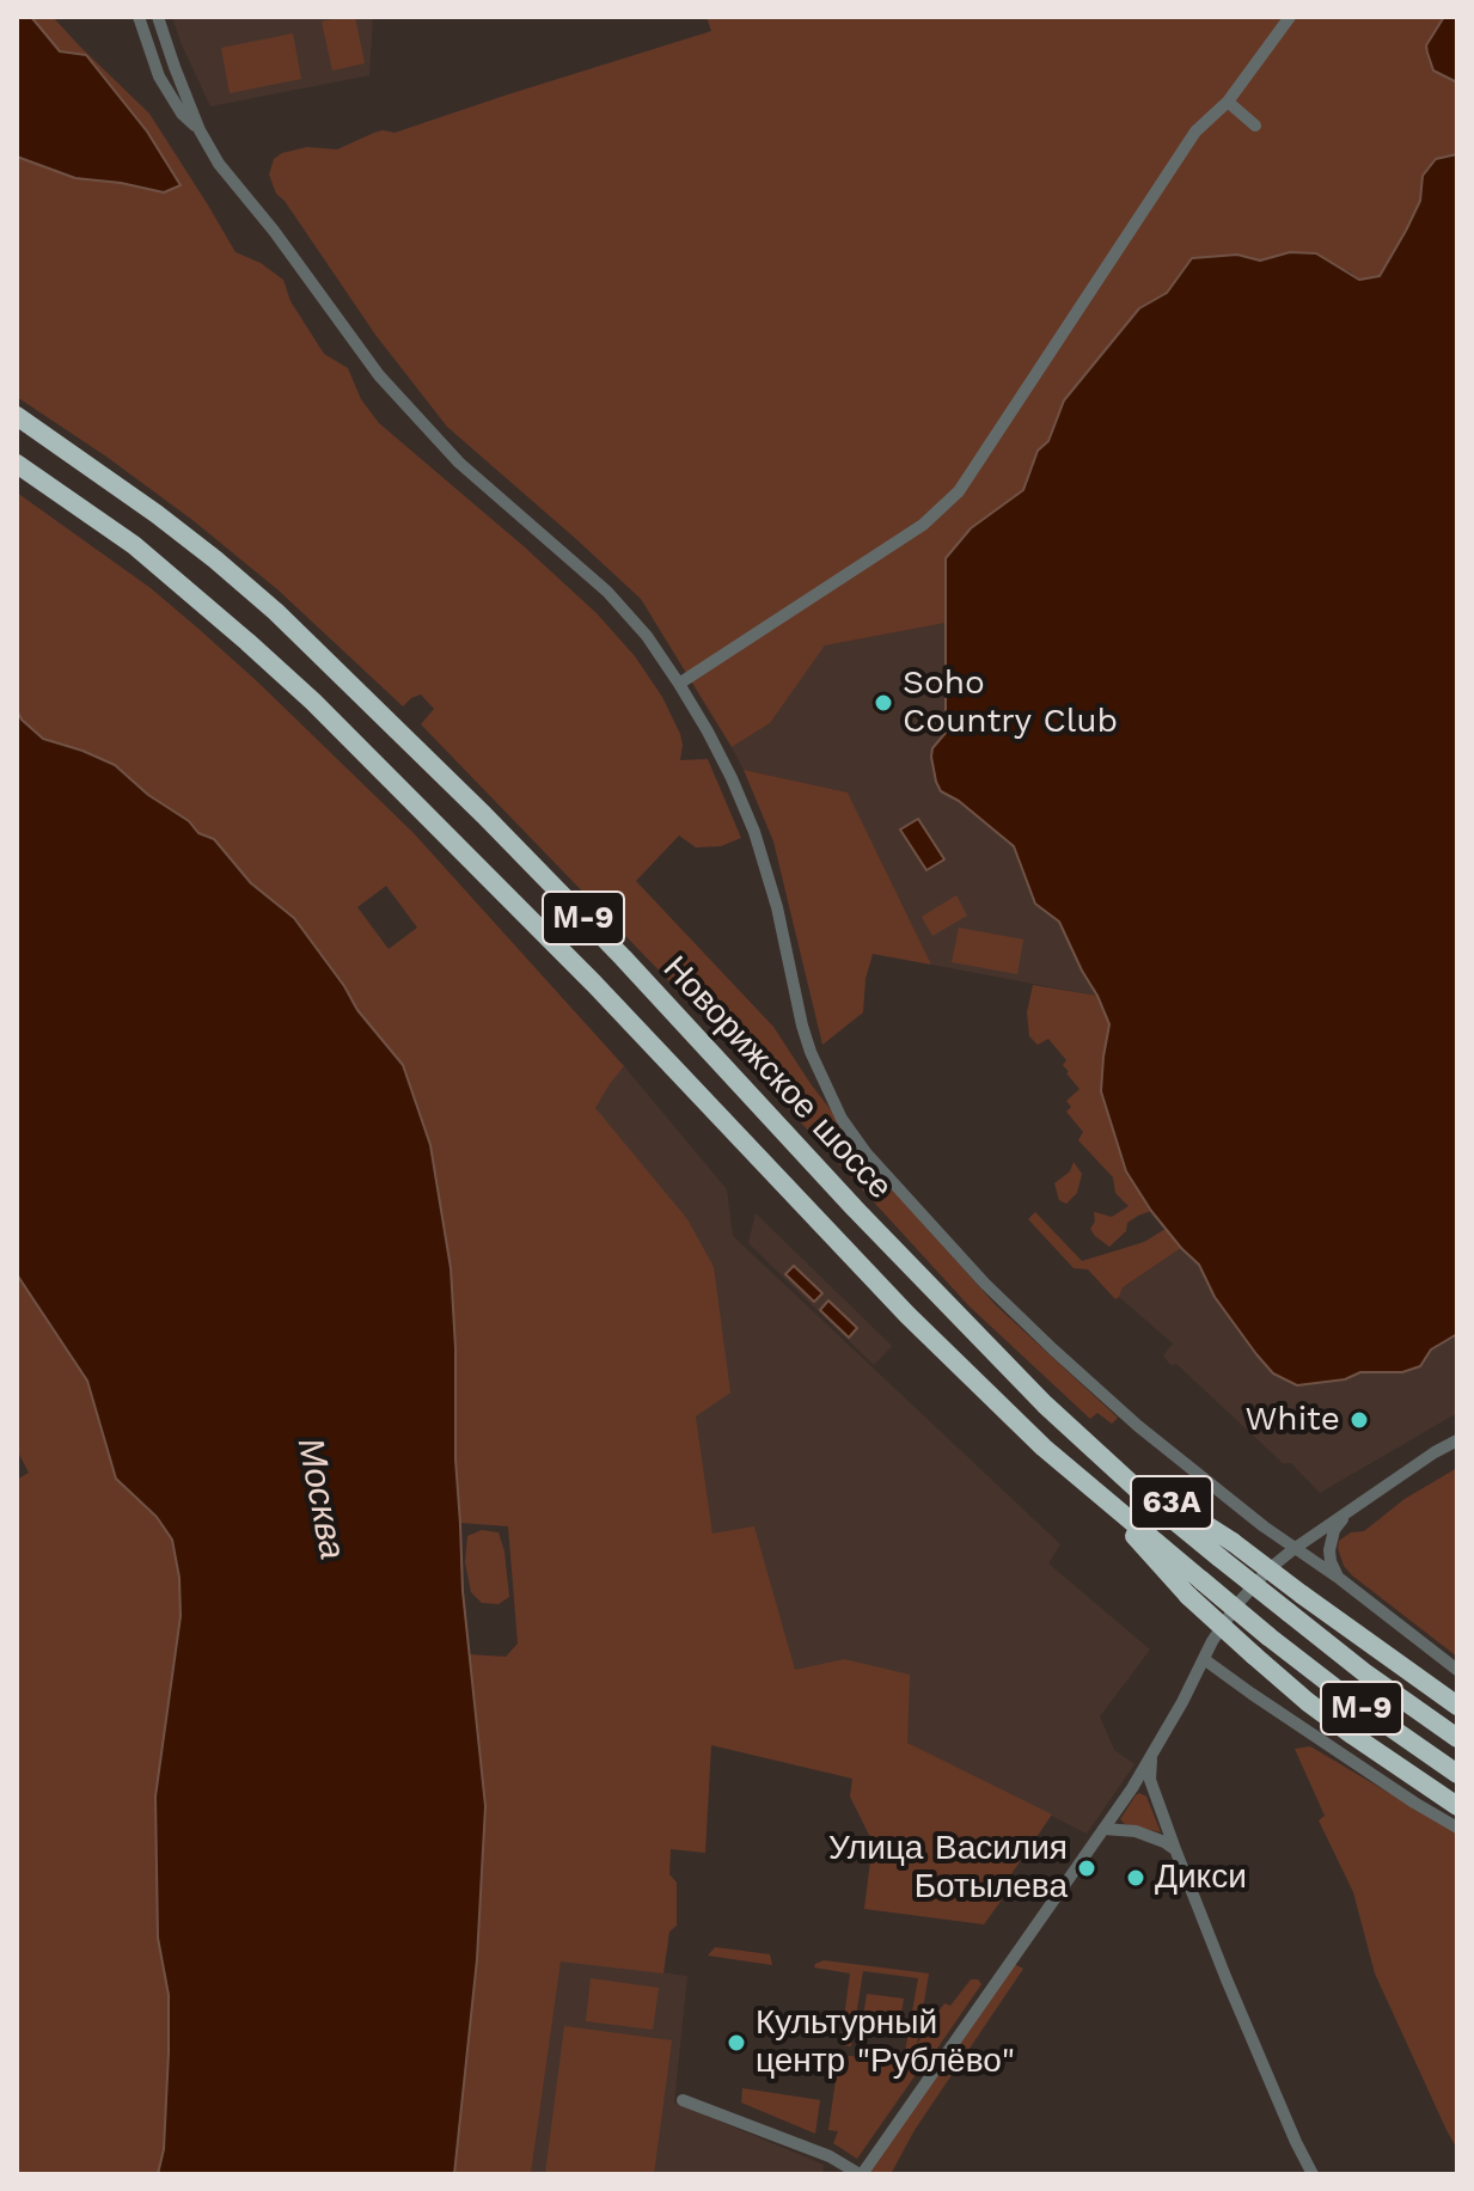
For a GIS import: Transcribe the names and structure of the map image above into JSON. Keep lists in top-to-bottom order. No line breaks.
{"streets":{"highway":["М-9","Новорижское шоссе","63A"]},"crossings":[["Новорижское шоссе","63A"]],"water":["Москва"],"places":["Soho Country Club","White","Улица Василия Ботылева","Дикси","Культурный центр \"Рублёво\""]}
